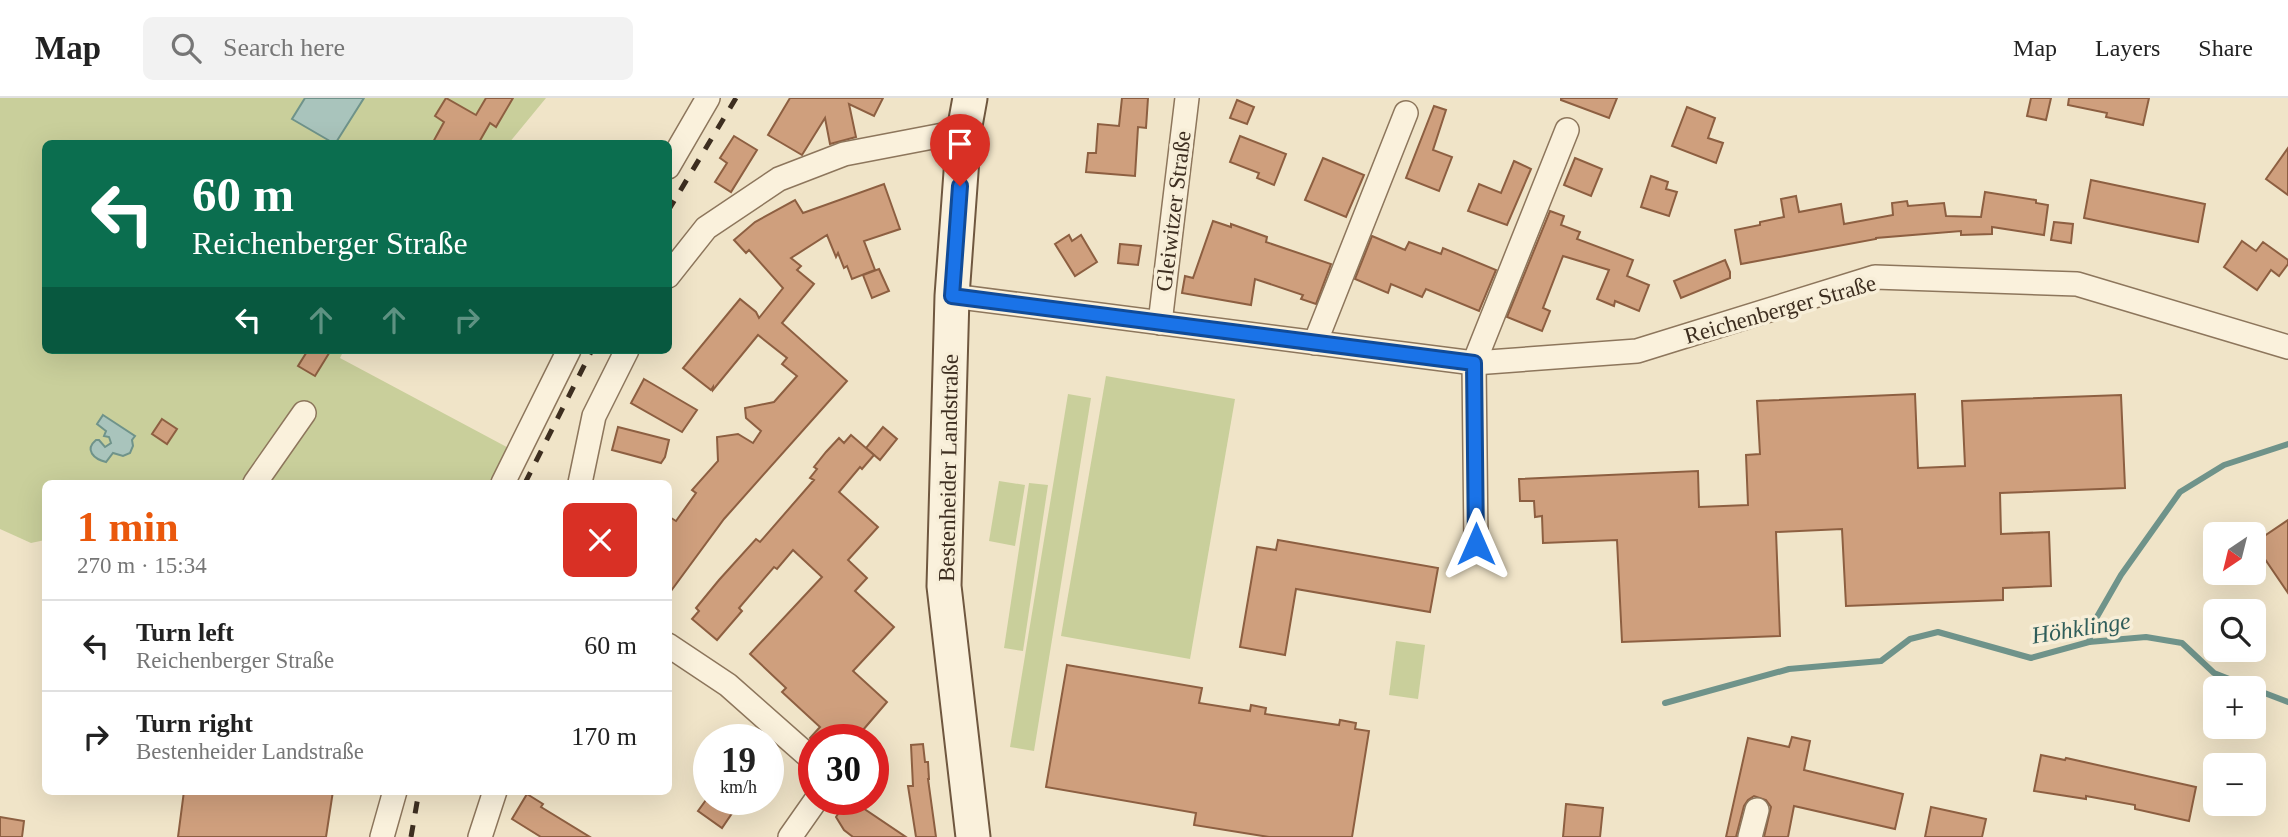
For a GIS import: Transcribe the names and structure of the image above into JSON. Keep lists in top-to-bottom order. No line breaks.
{"streets":{"main road":["Bestenheider Landstraße"],"street":["Gleiwitzer Straße","Reichenberger Straße"]},"crossings":[["Gleiwitzer Straße","Reichenberger Straße"],["Reichenberger Straße","Bestenheider Landstraße"]],"water":["Höhklinge"],"north":"bottom left","page":{"header":"Map","search":"Search here","nav":["Map","Layers","Share"],"turn":["60 m","Reichenberger Straße"],"heading":["1 min","270 m · 15:34"],"map_buttons":["+","−"],"list":[{"name":"Turn left","note":"Reichenberger Straße","value":"60 m"},{"name":"Turn right","note":"Bestenheider Landstraße","value":"170 m"}],"speed":"19 km/h","limit":"30"}}
